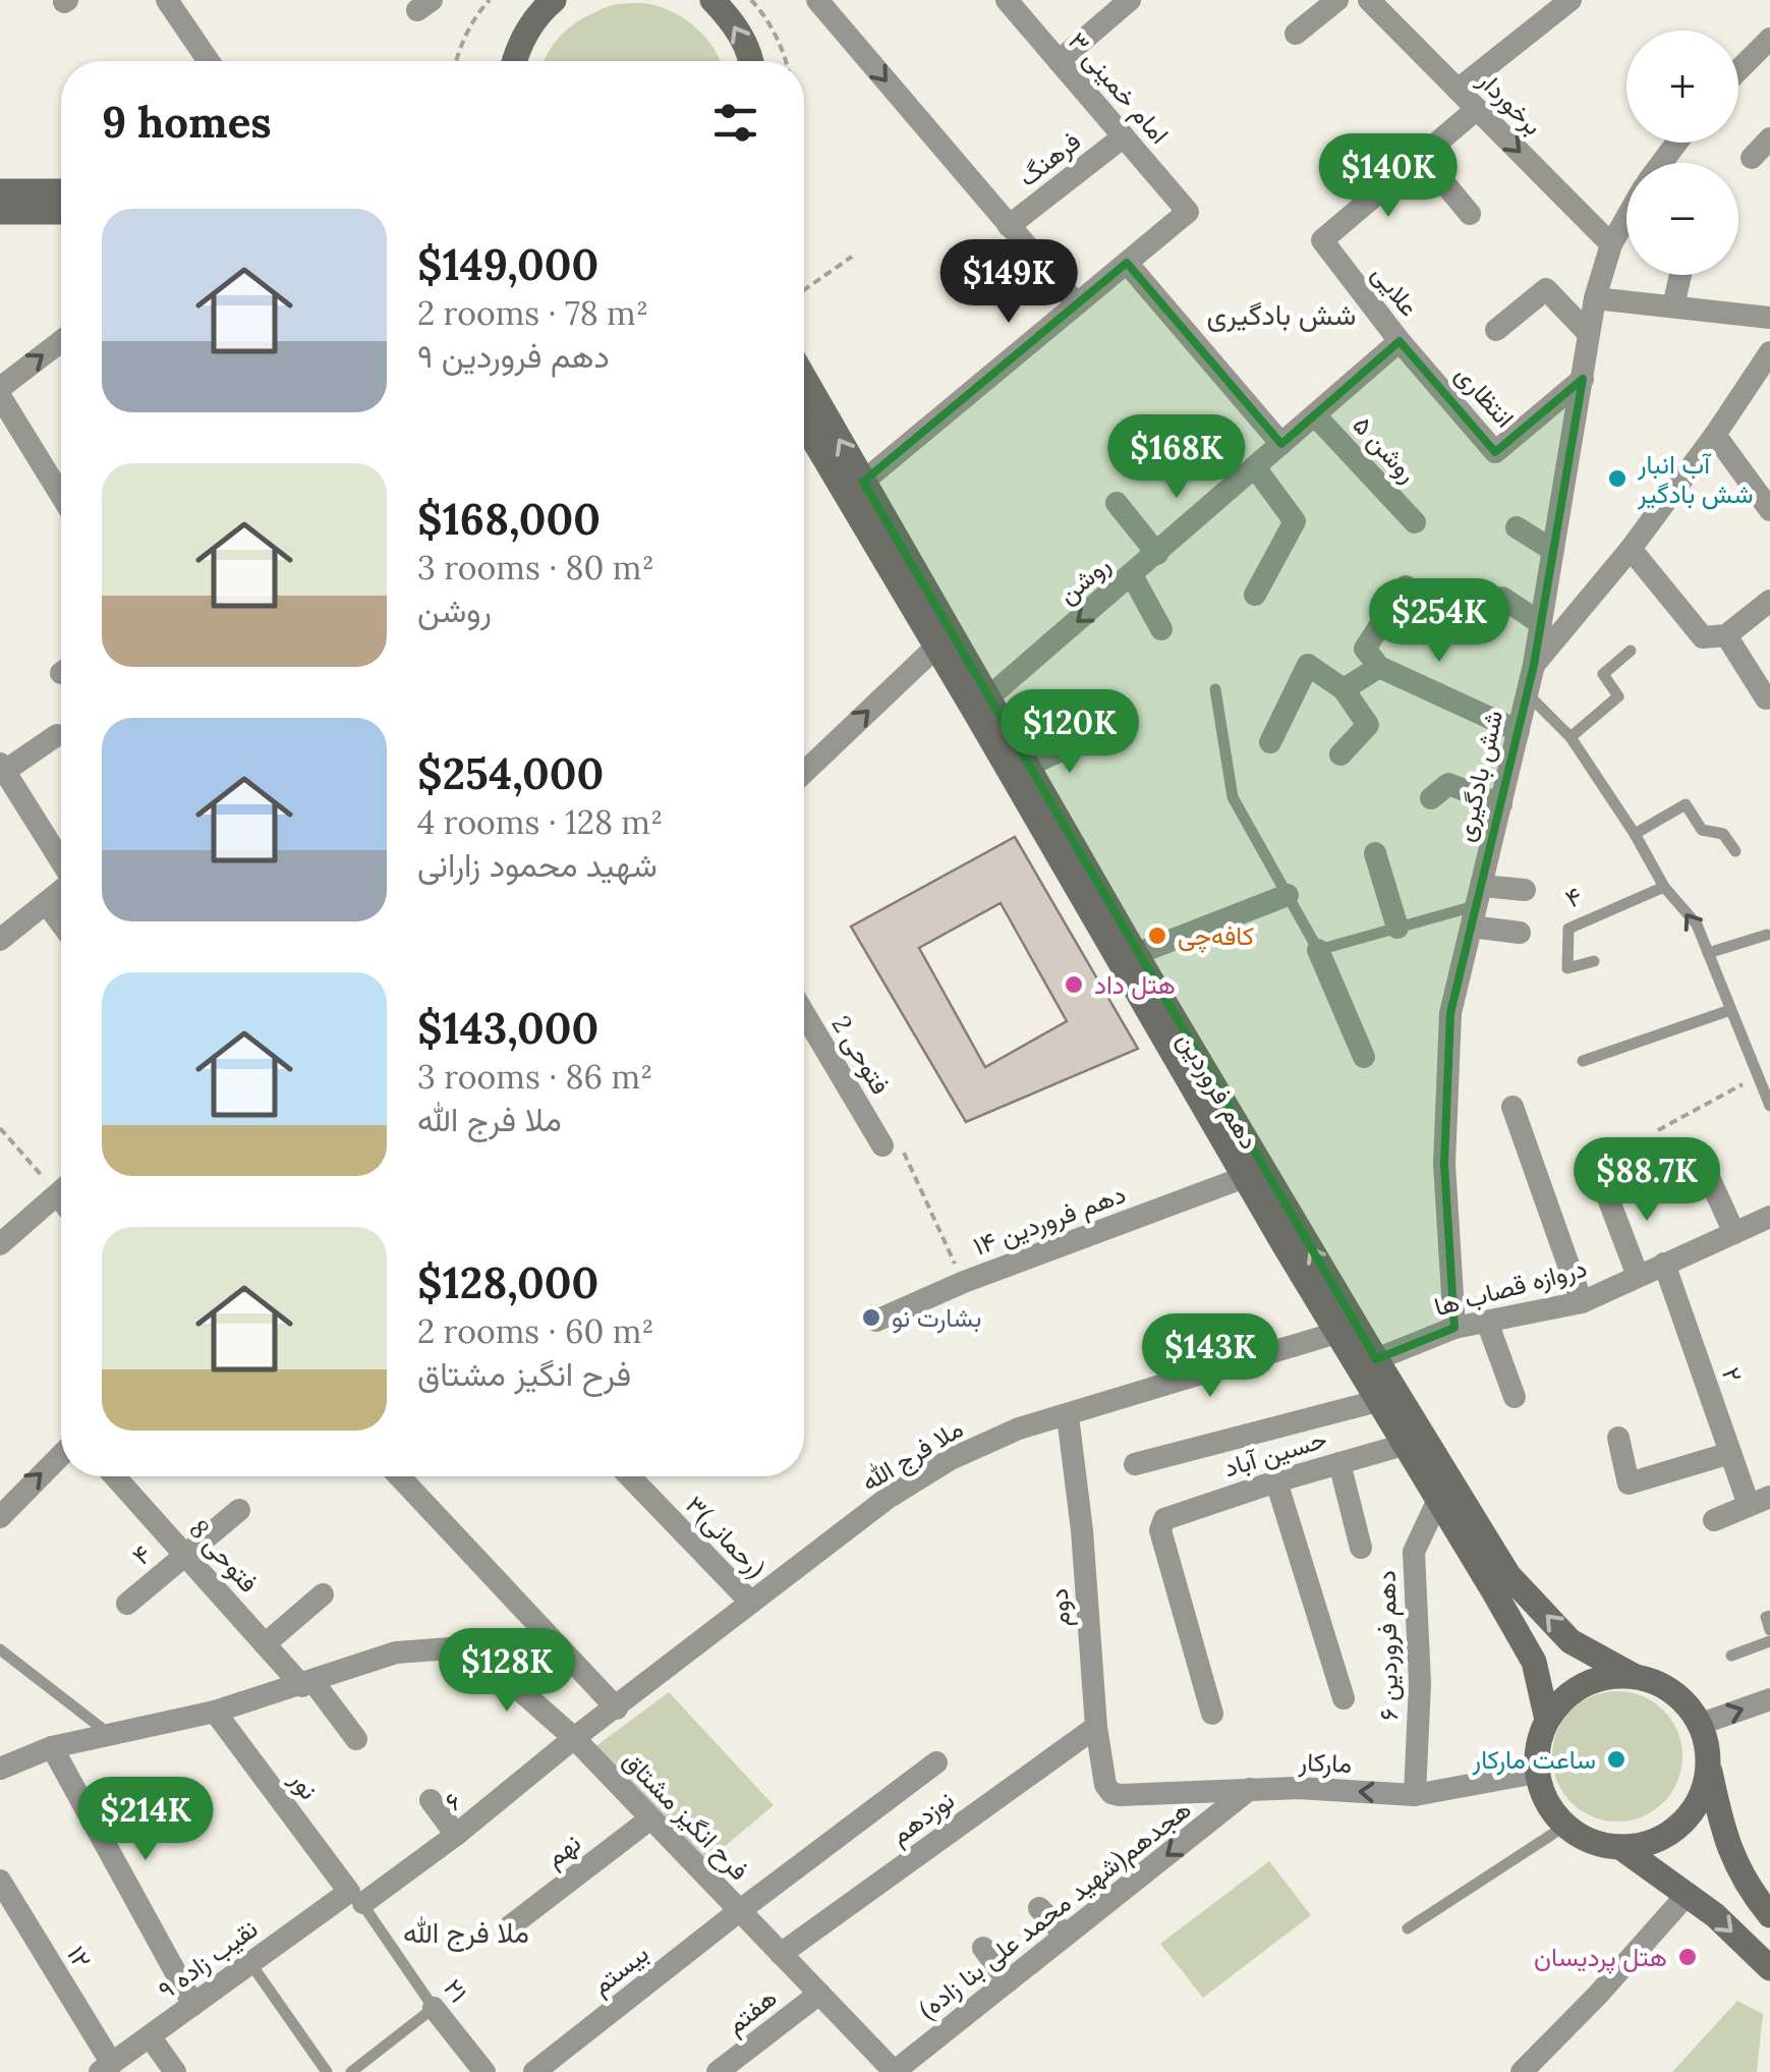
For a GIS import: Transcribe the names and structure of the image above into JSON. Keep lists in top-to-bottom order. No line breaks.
{"streets":{"main road":["دهم فروردین"],"street":["امام خمینی ۳","برخوردار","فرهنگ","علایی","انتظاری","روشن ۵","روشن","شش بادگیری","۴","فتوحی 2","دهم فروردین ۱۴","دروازه قصاب ها","۲","حسین آباد","ملا فرج الله","۳(رحمانی)","فتوحی 8","دوم","دهم فروردین ۶","مارکار","نور","۶","فرح انگیز مشتاق","نوزدهم","نهم","هجدهم(شهید محمد علی بنا زاده)","۱۲","نقیب زاده ۹","بیستم","۲۱","هفتم"]},"crossings":[["امام خمینی ۳","فرهنگ"],["برخوردار","علایی"],["برخوردار","شش بادگیری"],["علایی","انتظاری"],["علایی","روشن"],["انتظاری","روشن"],["انتظاری","شش بادگیری"],["روشن ۵","روشن"],["روشن","دهم فروردین"],["شش بادگیری","دروازه قصاب ها"],["۴","فتوحی 8"],["دهم فروردین","دهم فروردین ۱۴"],["دهم فروردین","دروازه قصاب ها"],["دهم فروردین","حسین آباد"],["دهم فروردین","ملا فرج الله"],["دهم فروردین","دهم فروردین ۶"],["دهم فروردین","مارکار"],["دروازه قصاب ها","۲"],["ملا فرج الله","۳(رحمانی)"],["ملا فرج الله","دوم"],["ملا فرج الله","۶"],["ملا فرج الله","فرح انگیز مشتاق"],["فتوحی 8","فرح انگیز مشتاق"],["دوم","مارکار"],["دوم","نوزدهم"],["دهم فروردین ۶","مارکار"],["مارکار","هجدهم(شهید محمد علی بنا زاده)"],["نور","۶"],["نور","فرح انگیز مشتاق"],["نور","نقیب زاده ۹"],["نور","۲۱"],["۶","فرح انگیز مشتاق"],["۶","نقیب زاده ۹"],["۶","۲۱"],["فرح انگیز مشتاق","نوزدهم"],["فرح انگیز مشتاق","نهم"],["فرح انگیز مشتاق","هجدهم(شهید محمد علی بنا زاده)"],["فرح انگیز مشتاق","بیستم"],["فرح انگیز مشتاق","هفتم"],["۱۲","نقیب زاده ۹"],["نقیب زاده ۹","۲۱"]],"one_way":["مارکار","هجدهم(شهید محمد علی بنا زاده)"],"districts":["شش بادگیری","ملا فرج الله"],"places":["آب انبار شش بادگیر","کافه‌چی","هتل داد","بشارت نو","ساعت مارکار","هتل پردیسان"],"page":{"map_buttons":["+","−"],"heading":"9 homes","price":["$140K","$149K","$168K","$254K","$120K","$88.7K","$143K","$128K","$214K"],"list":[{"name":"$149,000","note":"2 rooms · 78 m² · دهم فروردین ۹"},{"name":"$168,000","note":"3 rooms · 80 m² · روشن"},{"name":"$254,000","note":"4 rooms · 128 m² · شهید محمود زارانی"},{"name":"$143,000","note":"3 rooms · 86 m² · ملا فرج الله"},{"name":"$128,000","note":"2 rooms · 60 m² · فرح انگیز مشتاق"}]}}
